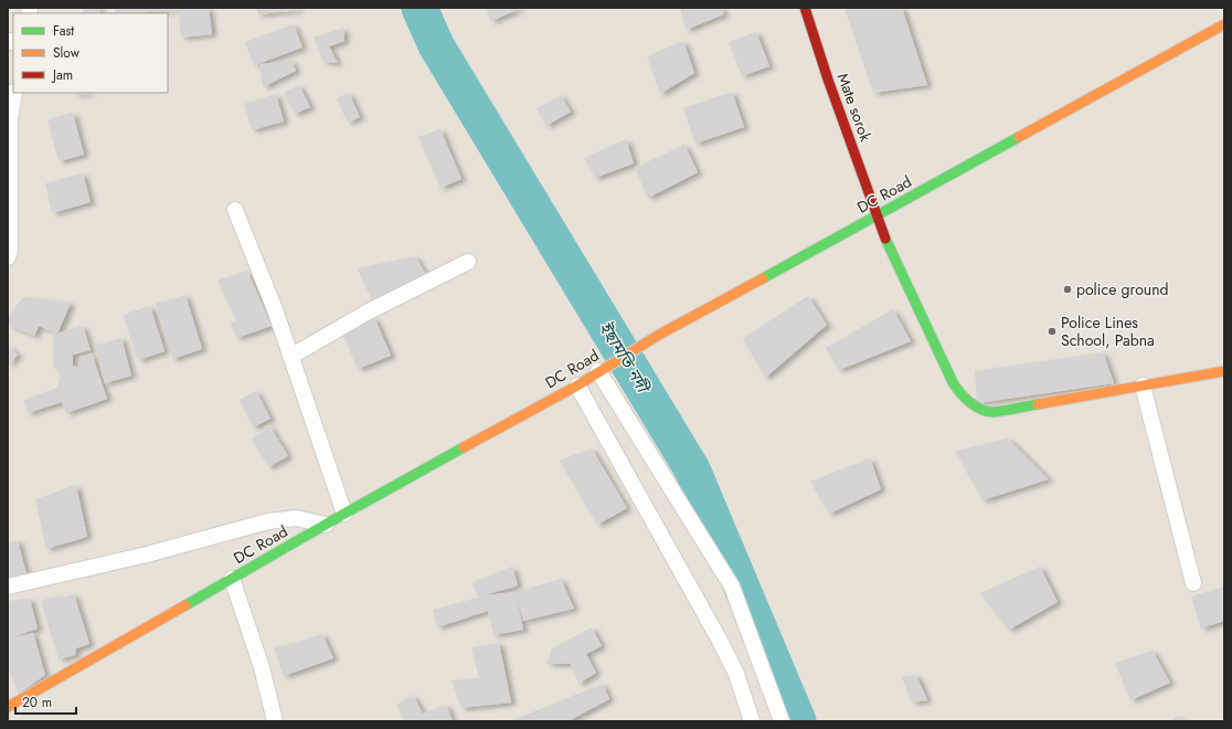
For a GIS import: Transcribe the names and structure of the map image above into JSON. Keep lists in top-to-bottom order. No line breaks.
{"streets":{"street":["Mate sorok","DC Road"]},"crossings":[["Mate sorok","DC Road"]],"water":["ইছামতি নদী"],"places":["police ground","Police Lines School, Pabna"],"legend":["Fast","Slow","Jam"],"scale_bar":"20 m"}
